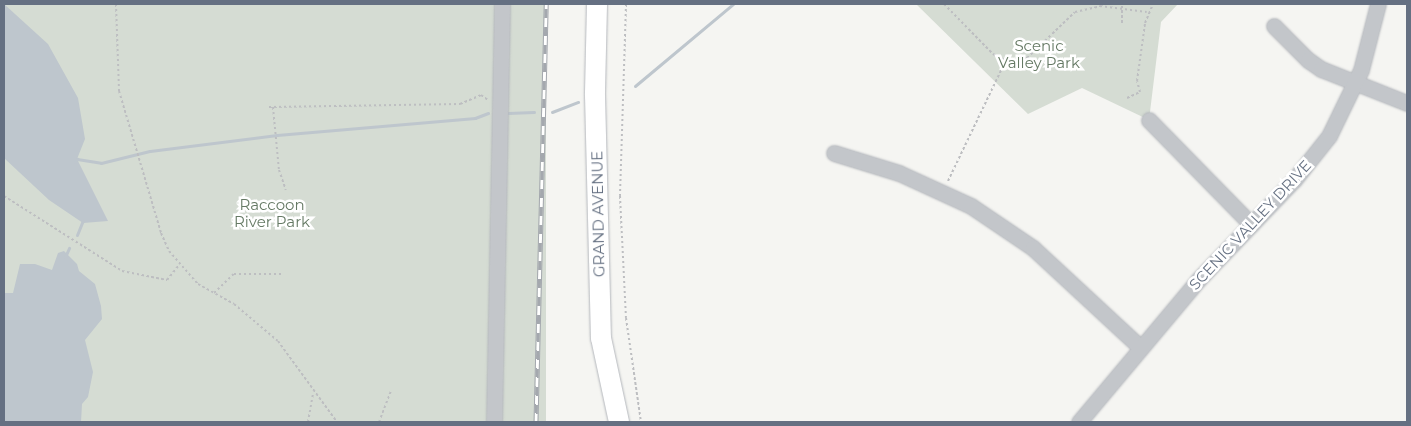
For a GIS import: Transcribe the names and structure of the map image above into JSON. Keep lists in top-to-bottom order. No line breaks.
{"streets":{"main road":["GRAND AVENUE"],"street":["SCENIC VALLEY DRIVE"]},"parks":["Scenic Valley Park","Raccoon River Park"]}
